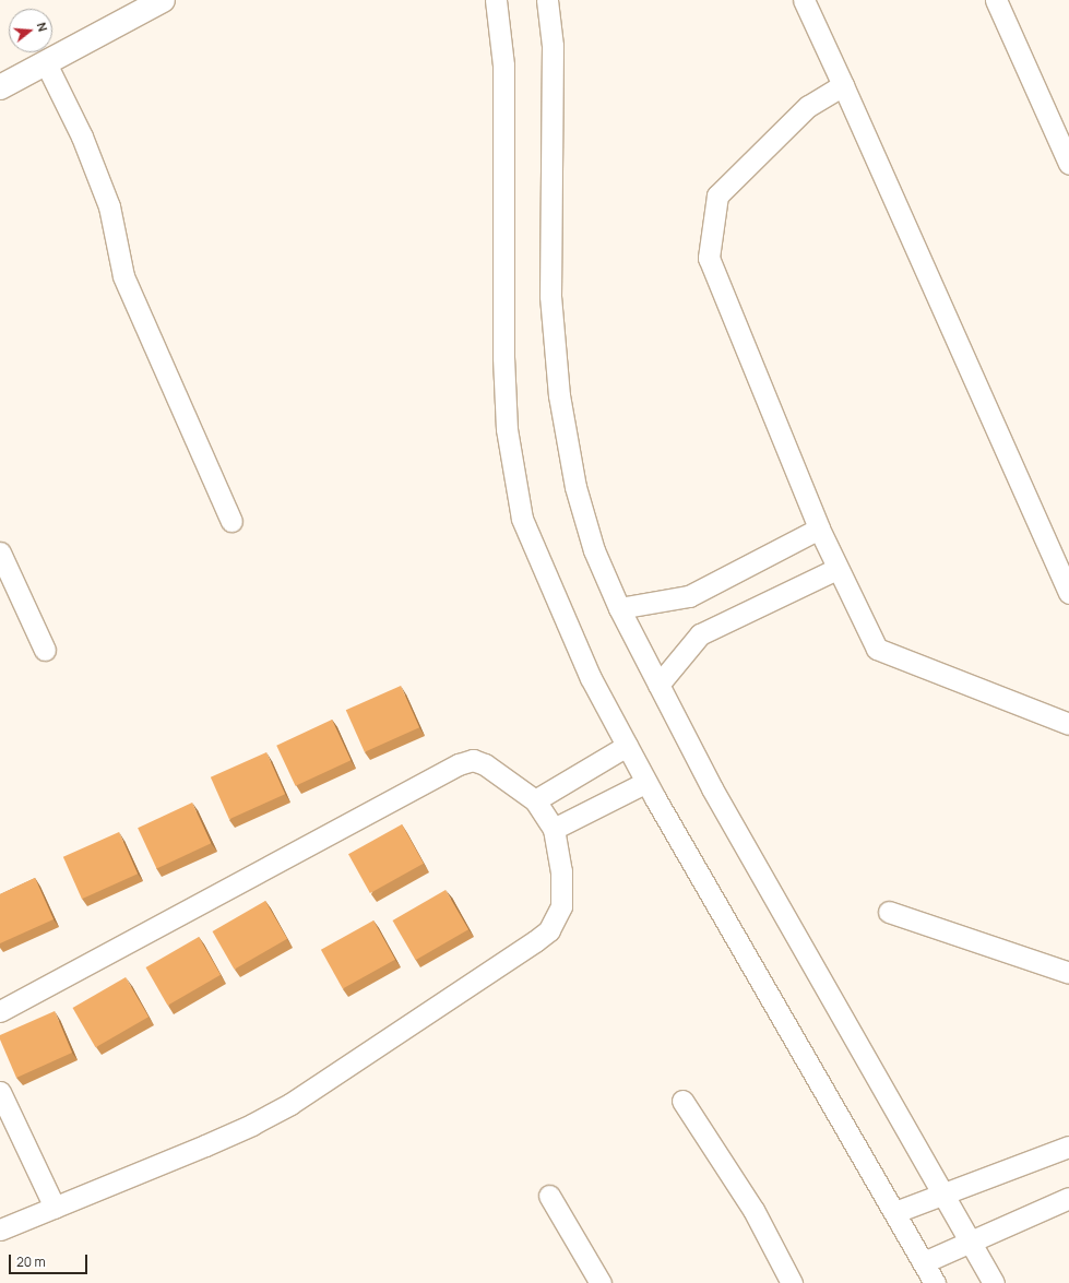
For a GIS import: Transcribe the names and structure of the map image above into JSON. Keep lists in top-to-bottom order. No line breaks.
{"scale_bar":"20 m","north":"right"}
